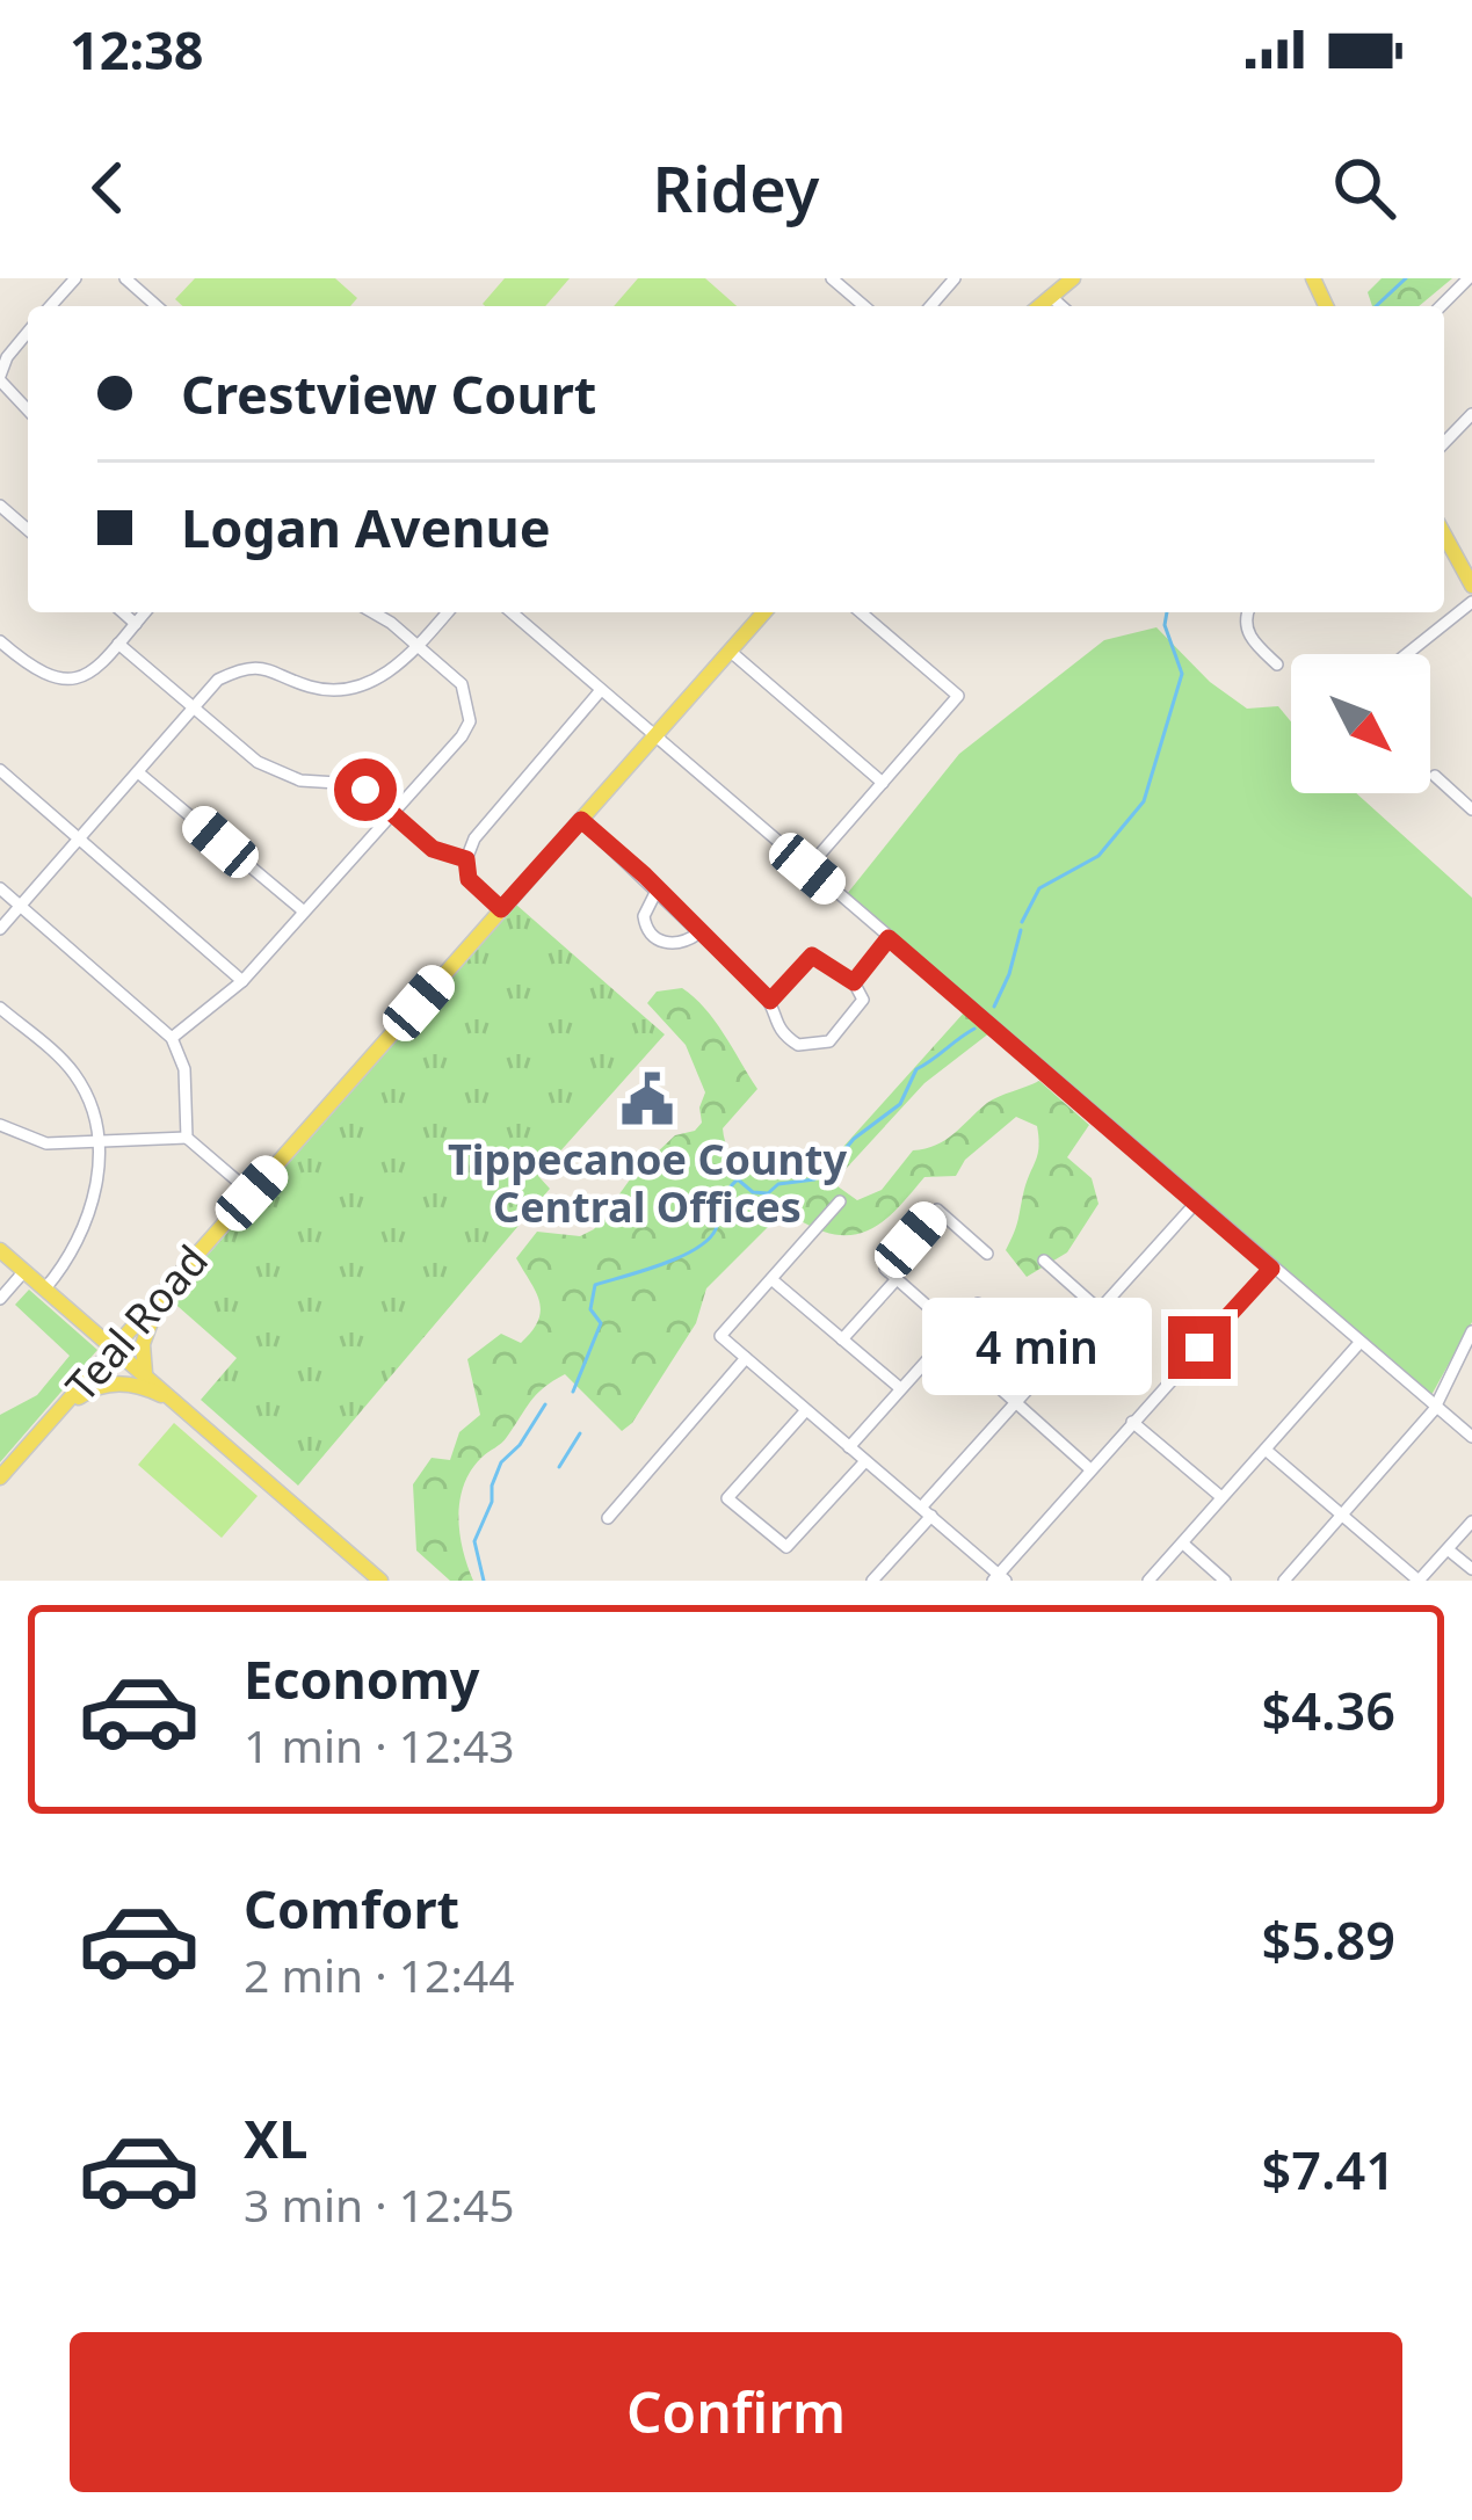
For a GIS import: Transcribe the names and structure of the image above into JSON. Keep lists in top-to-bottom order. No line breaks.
{"streets":{"main road":["Teal Road"]},"places":{"public building":["Tippecanoe County Central Offices"]},"north":"bottom right","page":{"status":"12:38","header":"Ridey","banner":["Crestview Court","Logan Avenue"],"bubble":"4 min","list":[{"name":"Economy","note":"1 min · 12:43","value":"$4.36"},{"name":"Comfort","note":"2 min · 12:44","value":"$5.89"},{"name":"XL","note":"3 min · 12:45","value":"$7.41"}],"buttons":"Confirm"}}
